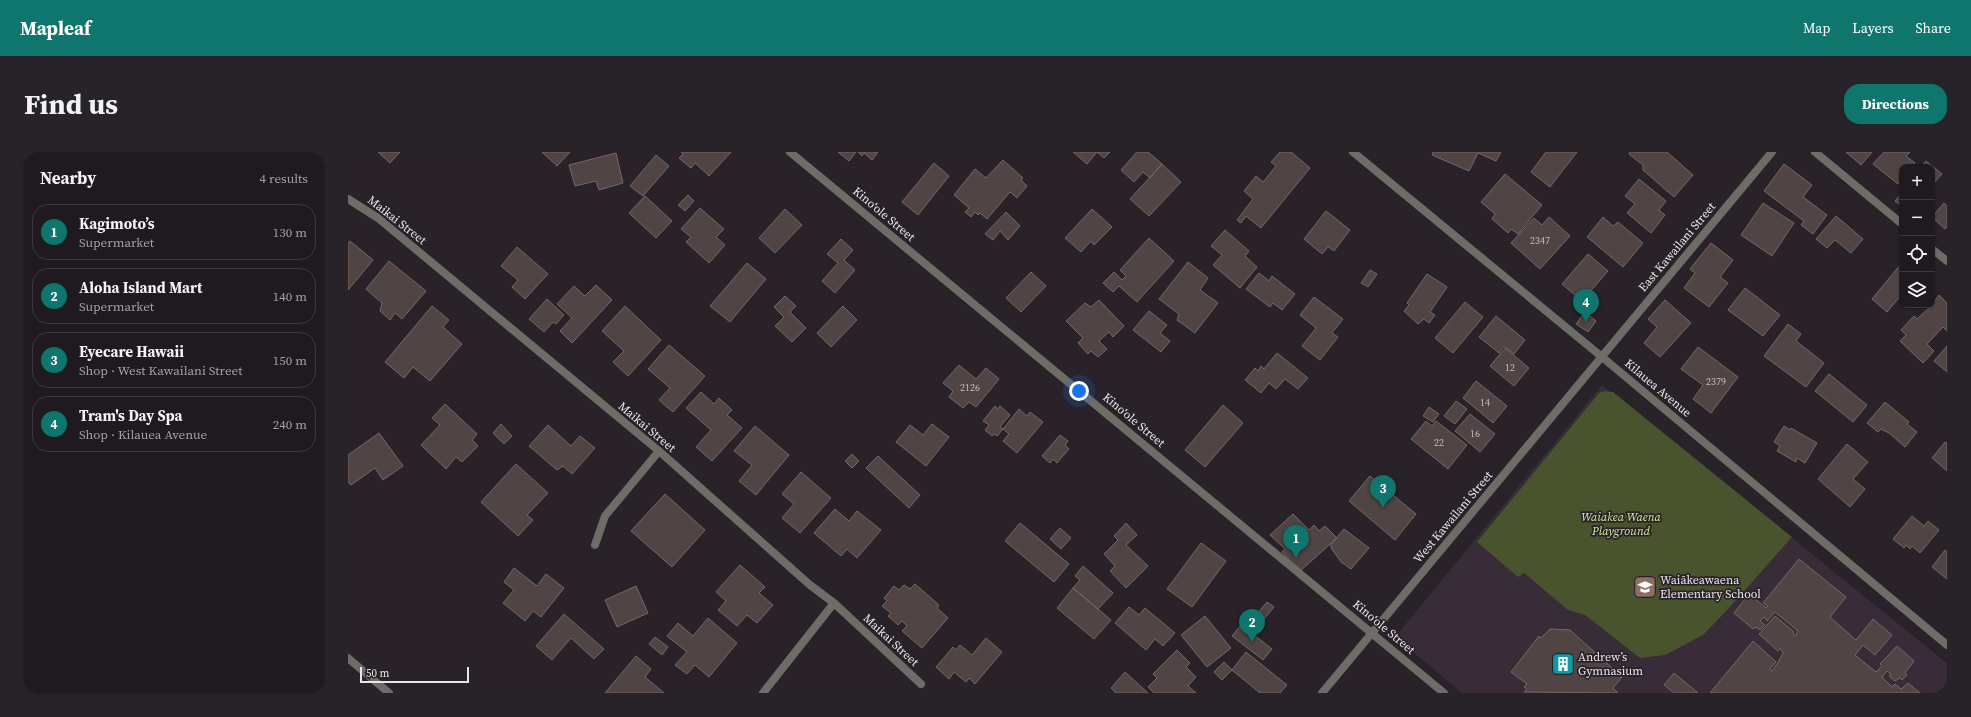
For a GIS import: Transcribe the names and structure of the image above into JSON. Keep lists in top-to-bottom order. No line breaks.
{"streets":{"street":["Kinoʻole Street","Maikai Street","East Kawailani Street","Kilauea Avenue","West Kawailani Street"]},"crossings":[["Kinoʻole Street","West Kawailani Street"],["East Kawailani Street","Kilauea Avenue"],["East Kawailani Street","West Kawailani Street"],["Kilauea Avenue","West Kawailani Street"]],"parks":["Waiakea Waena Playground"],"places":{"school or university":["Waiākeawaena Elementary School"],"building":["Andrew’s Gymnasium"]},"house_numbers":["2347","12","2379","2126","14","16","22"],"scale_bar":"50 m","page":{"header":"Mapleaf","nav":["Map","Layers","Share"],"buttons":"Directions","title":"Find us","heading":["Nearby","4 results"],"map_buttons":["+","−"],"list":[{"mark":"1","name":"Kagimoto’s","note":"Supermarket","value":"130 m"},{"mark":"2","name":"Aloha Island Mart","note":"Supermarket","value":"140 m"},{"mark":"3","name":"Eyecare Hawaii","note":"Shop · West Kawailani Street","value":"150 m"},{"mark":"4","name":"Tram's Day Spa","note":"Shop · Kilauea Avenue","value":"240 m"}],"pins":["4","3","1","2"],"scale":"50 m"}}
